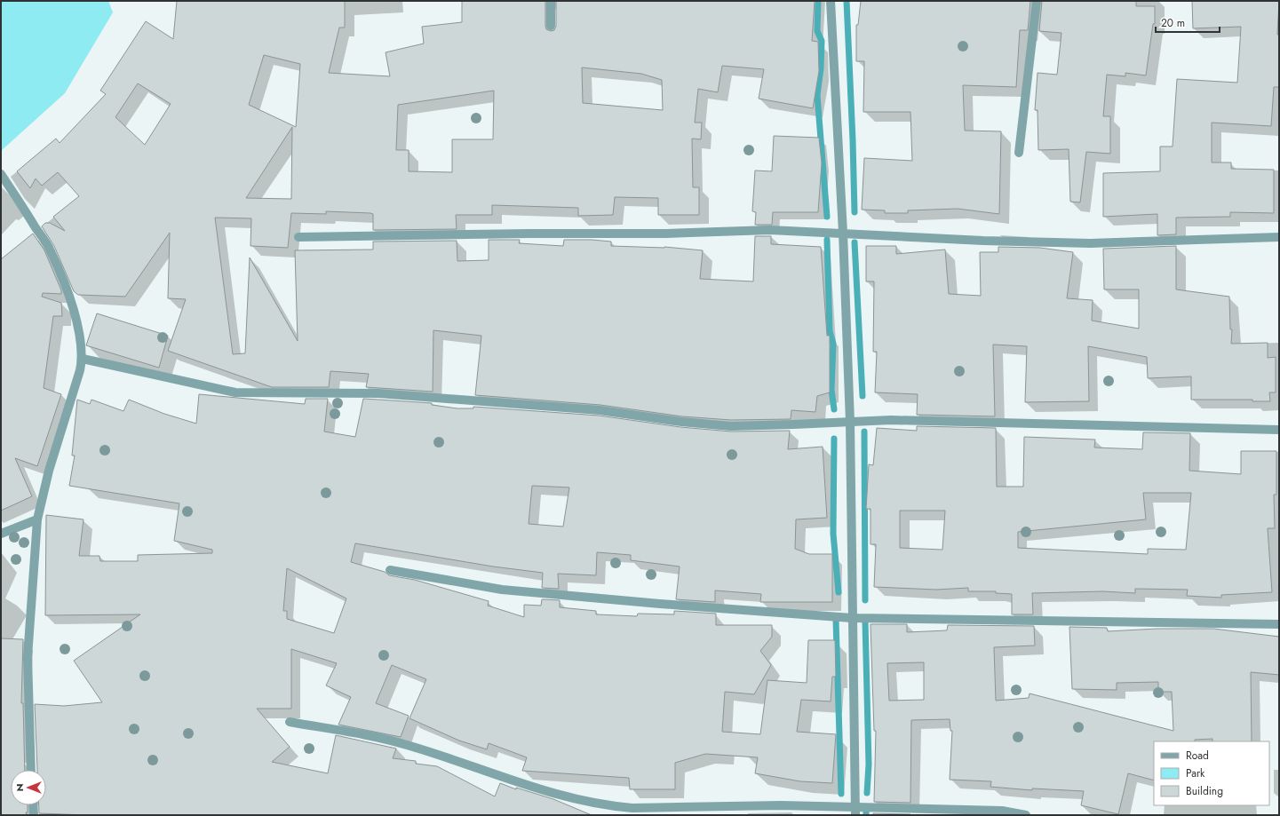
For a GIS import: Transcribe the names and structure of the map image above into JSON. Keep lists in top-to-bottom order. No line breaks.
{"legend":["Road","Park","Building"],"scale_bar":"20 m","north":"left"}
